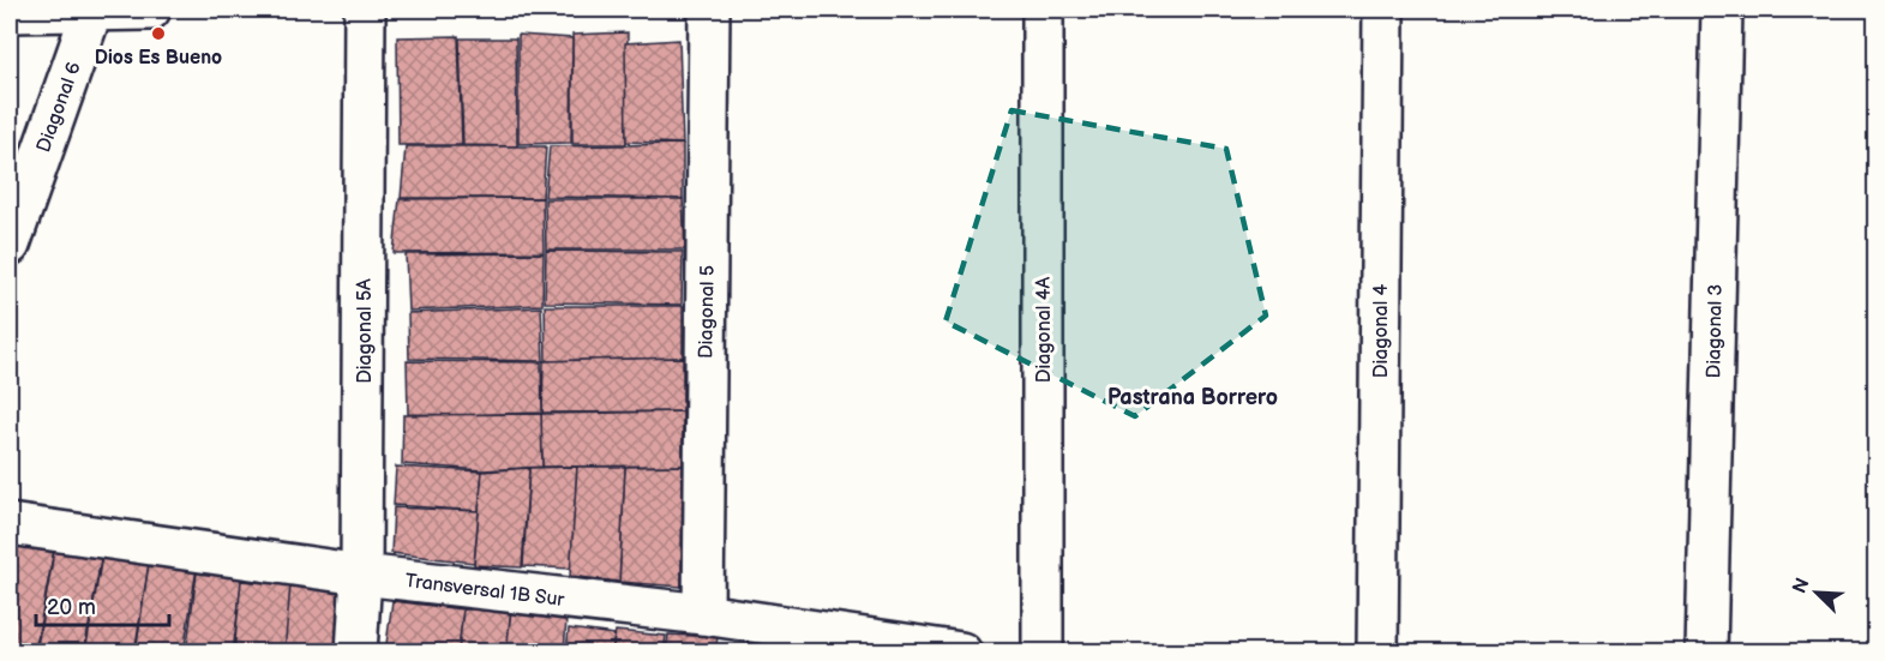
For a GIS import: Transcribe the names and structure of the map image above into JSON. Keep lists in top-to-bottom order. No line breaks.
{"streets":{"street":["Diagonal 6","Diagonal 5","Diagonal 4A","Diagonal 5A","Diagonal 4","Diagonal 3","Transversal 1B Sur"]},"crossings":[["Diagonal 5","Transversal 1B Sur"],["Diagonal 5A","Transversal 1B Sur"]],"districts":["Pastrana Borrero"],"places":["Dios Es Bueno"],"scale_bar":"20 m","north":"top left"}
